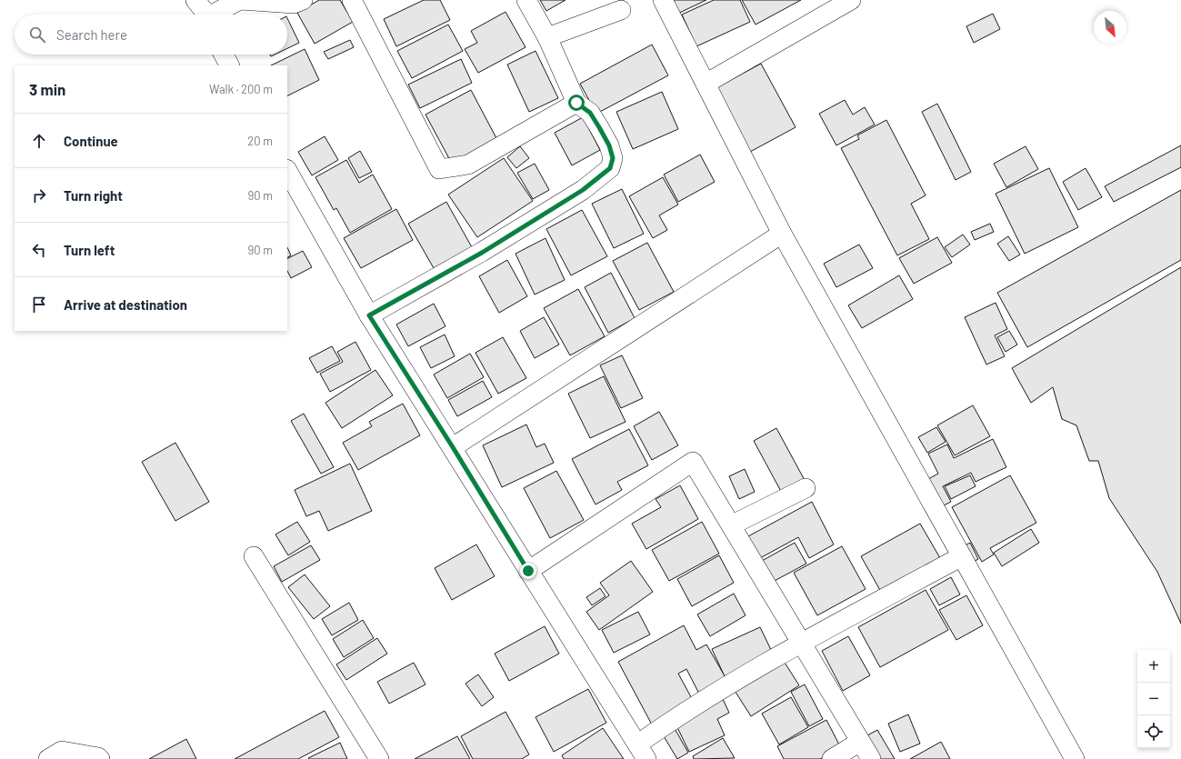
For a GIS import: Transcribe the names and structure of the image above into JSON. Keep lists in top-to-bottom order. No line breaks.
{"north":"bottom right","page":{"search":"Search here","heading":["3 min","Walk · 200 m"],"list":[["Continue","20 m"],["Turn right","90 m"],["Turn left","90 m"],"Arrive at destination"],"map_buttons":["+","−"]}}
